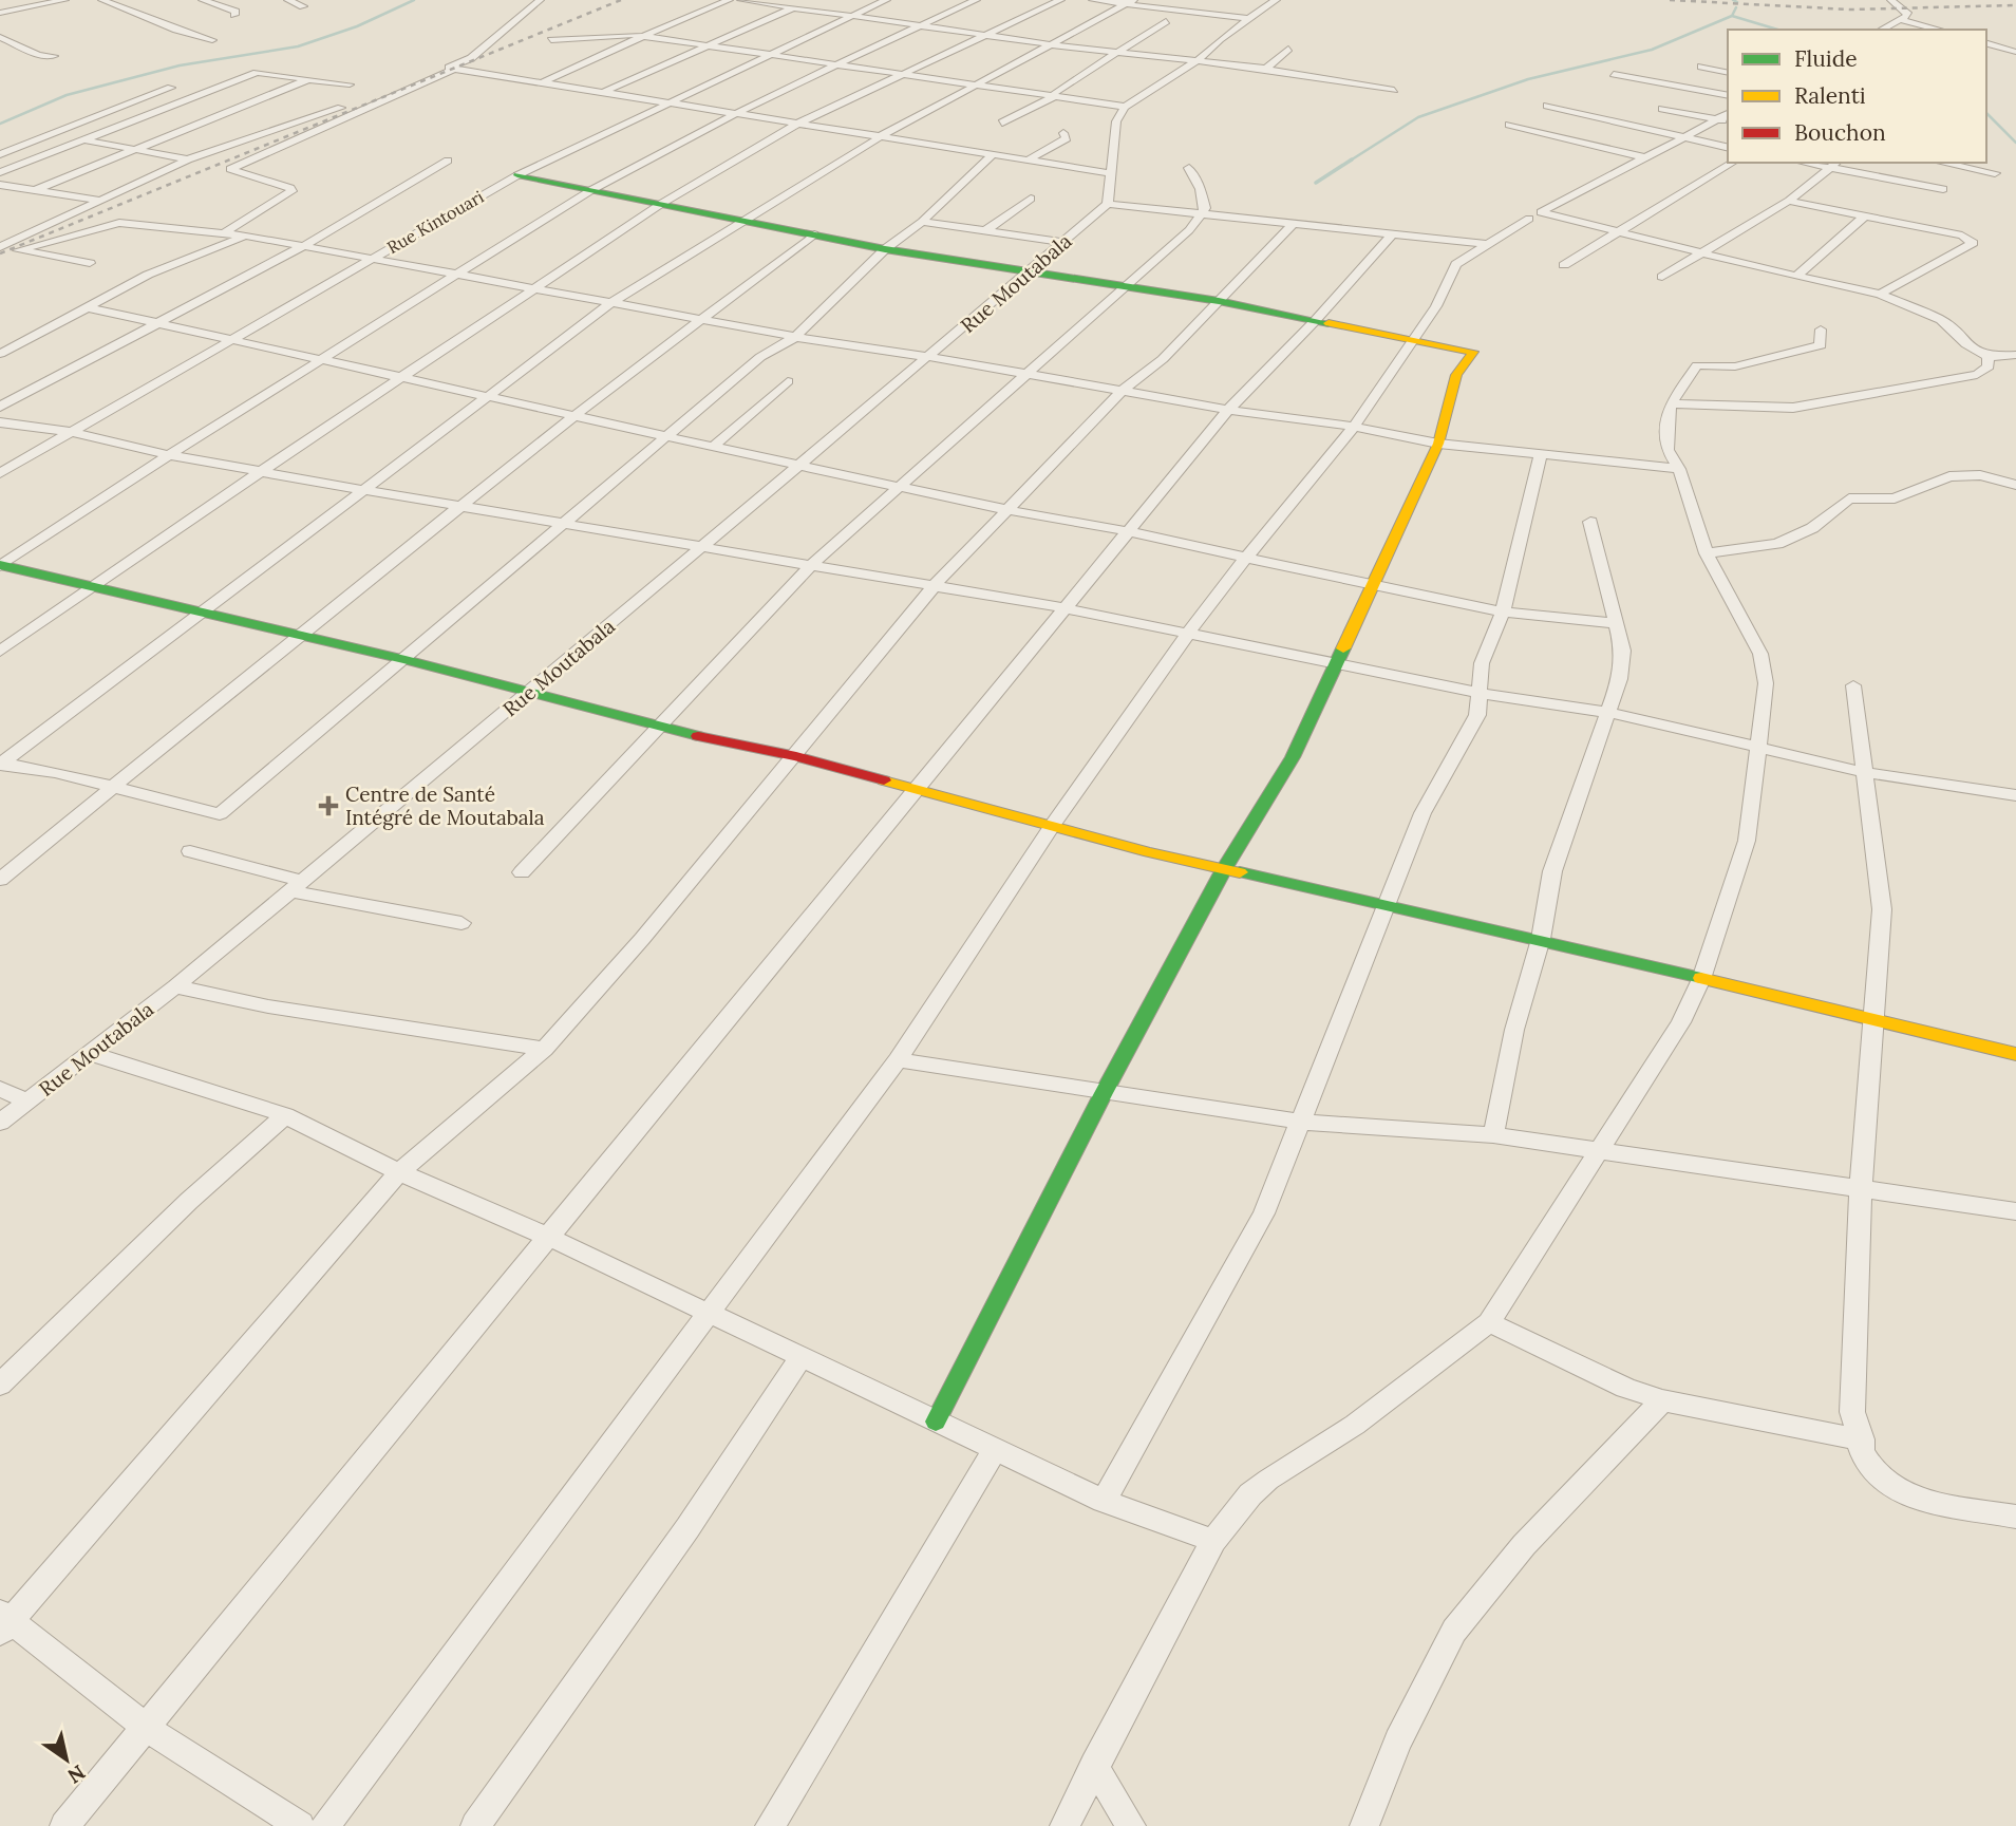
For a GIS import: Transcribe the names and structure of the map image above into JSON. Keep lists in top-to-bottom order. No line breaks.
{"streets":{"street":["Rue Kintouari","Rue Moutabala"]},"places":{"health":["Centre de Santé Intégré de Moutabala"]},"legend":["Fluide","Ralenti","Bouchon"],"north":"bottom right"}
